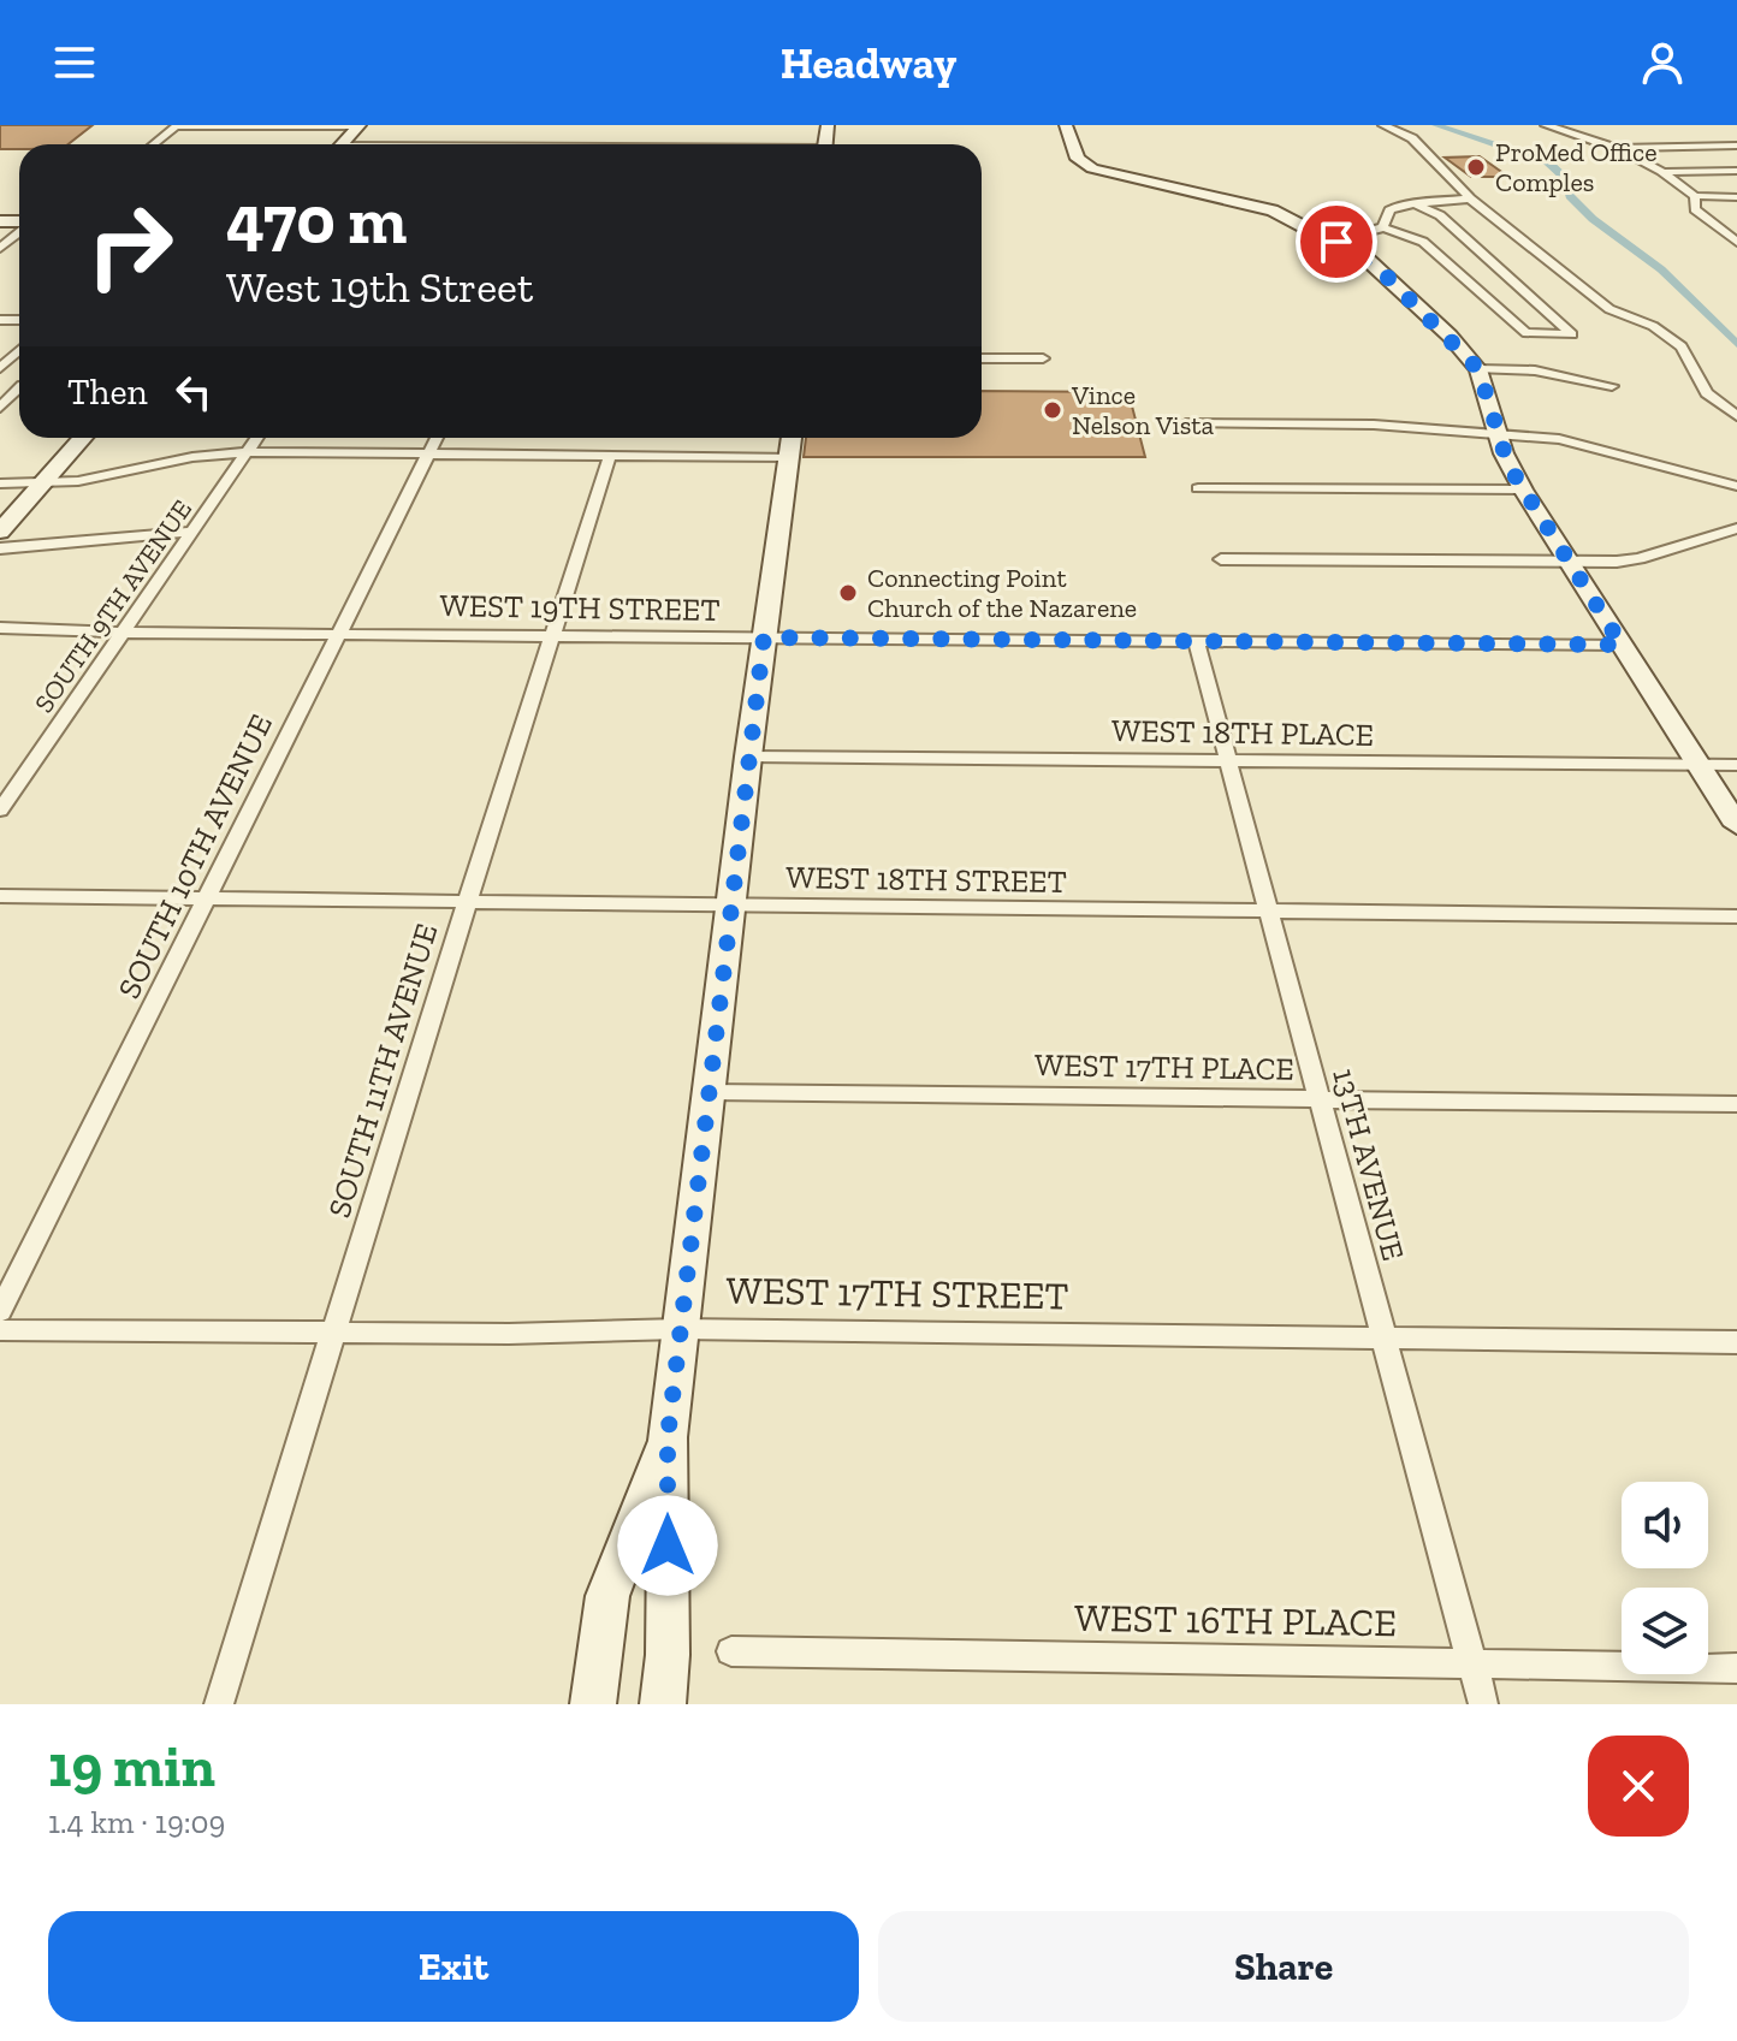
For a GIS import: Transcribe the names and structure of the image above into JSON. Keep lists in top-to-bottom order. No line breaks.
{"streets":{"street":["SOUTH 9TH AVENUE","WEST 19TH STREET","WEST 18TH PLACE","SOUTH 10TH AVENUE","WEST 18TH STREET","WEST 17TH PLACE","SOUTH 11TH AVENUE","13TH AVENUE","WEST 17TH STREET","WEST 16TH PLACE"]},"crossings":[["SOUTH 9TH AVENUE","WEST 19TH STREET"],["WEST 19TH STREET","SOUTH 10TH AVENUE"],["WEST 19TH STREET","SOUTH 11TH AVENUE"],["WEST 19TH STREET","13TH AVENUE"],["WEST 18TH PLACE","13TH AVENUE"],["SOUTH 10TH AVENUE","WEST 18TH STREET"],["WEST 18TH STREET","SOUTH 11TH AVENUE"],["WEST 18TH STREET","13TH AVENUE"],["WEST 17TH PLACE","13TH AVENUE"],["SOUTH 11TH AVENUE","WEST 17TH STREET"],["13TH AVENUE","WEST 17TH STREET"],["13TH AVENUE","WEST 16TH PLACE"]],"places":["ProMed Office Comples","Vince Nelson Vista","Connecting Point Church of the Nazarene"],"page":{"header":"Headway","turn":["470 m","West 19th Street"],"then":"Then","heading":["19 min","1.4 km · 19:09"],"buttons":["Exit","Share"]}}
